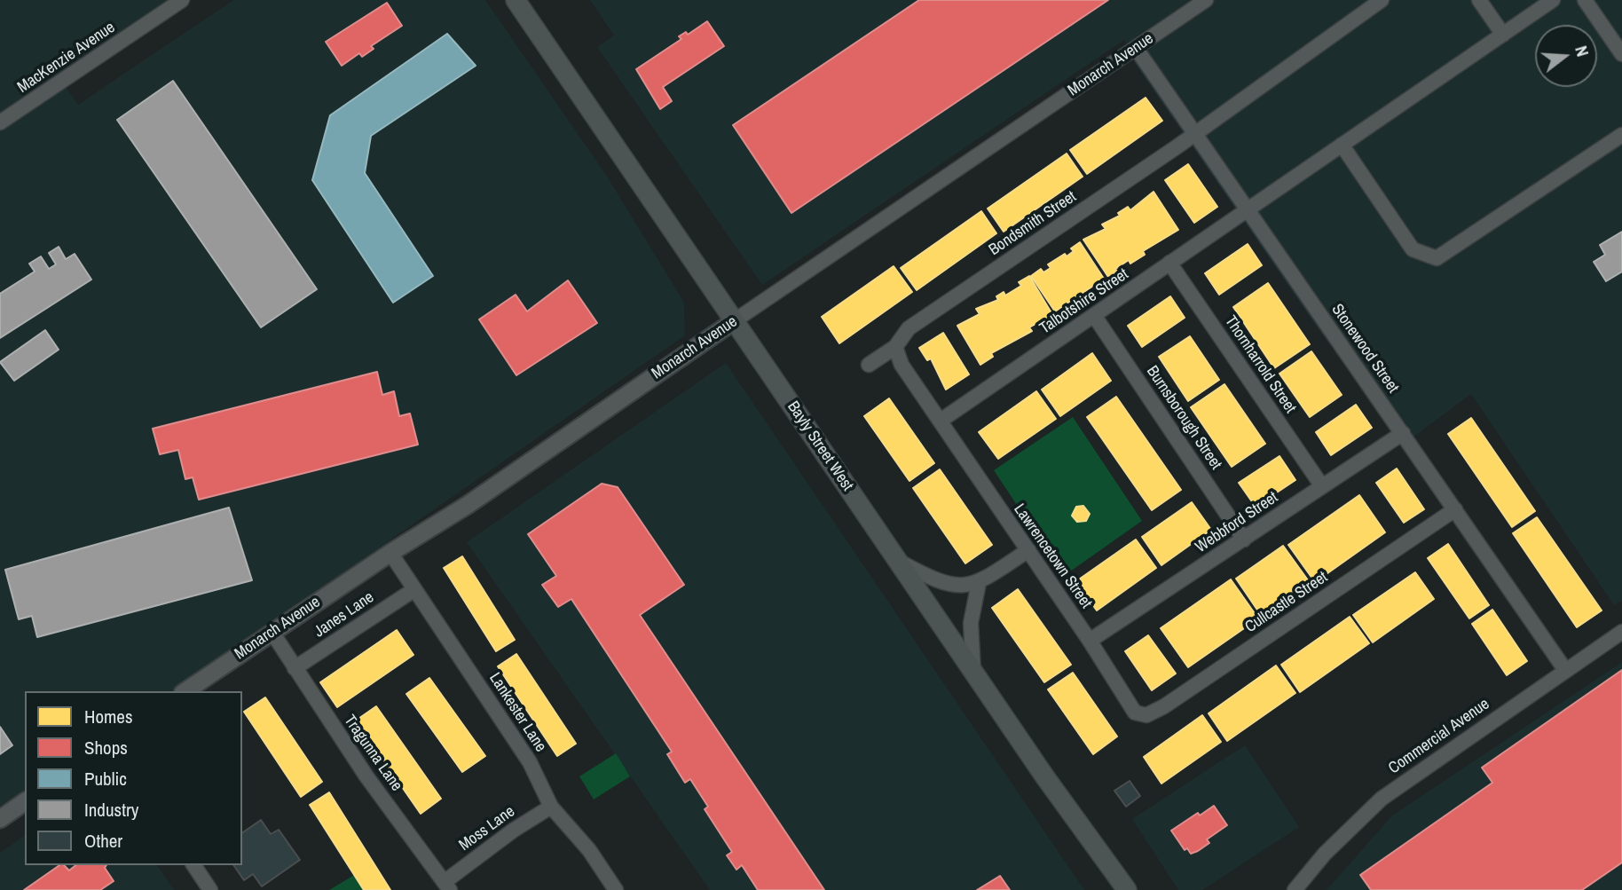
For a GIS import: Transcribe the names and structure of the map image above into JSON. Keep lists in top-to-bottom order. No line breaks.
{"streets":{"main road":["Bayly Street West"],"street":["MacKenzie Avenue","Monarch Avenue","Bondsmith Street","Talbotshire Street","Stonewood Street","Thornharrold Street","Burnsborough Street","Webbford Street","Lawrencetown Street","Cullcastle Street","Janes Lane","Lankester Lane","Commercial Avenue","Tragunna Lane","Moss Lane"]},"crossings":[["Monarch Avenue","Stonewood Street"],["Monarch Avenue","Bayly Street West"],["Monarch Avenue","Lankester Lane"],["Monarch Avenue","Tragunna Lane"],["Bondsmith Street","Stonewood Street"],["Talbotshire Street","Stonewood Street"],["Talbotshire Street","Thornharrold Street"],["Talbotshire Street","Burnsborough Street"],["Talbotshire Street","Lawrencetown Street"],["Stonewood Street","Webbford Street"],["Stonewood Street","Cullcastle Street"],["Stonewood Street","Commercial Avenue"],["Thornharrold Street","Webbford Street"],["Burnsborough Street","Webbford Street"],["Webbford Street","Lawrencetown Street"],["Lawrencetown Street","Cullcastle Street"],["Janes Lane","Lankester Lane"],["Janes Lane","Tragunna Lane"],["Lankester Lane","Moss Lane"],["Tragunna Lane","Moss Lane"]],"legend":["Homes","Shops","Public","Industry","Other"],"north":"right"}
